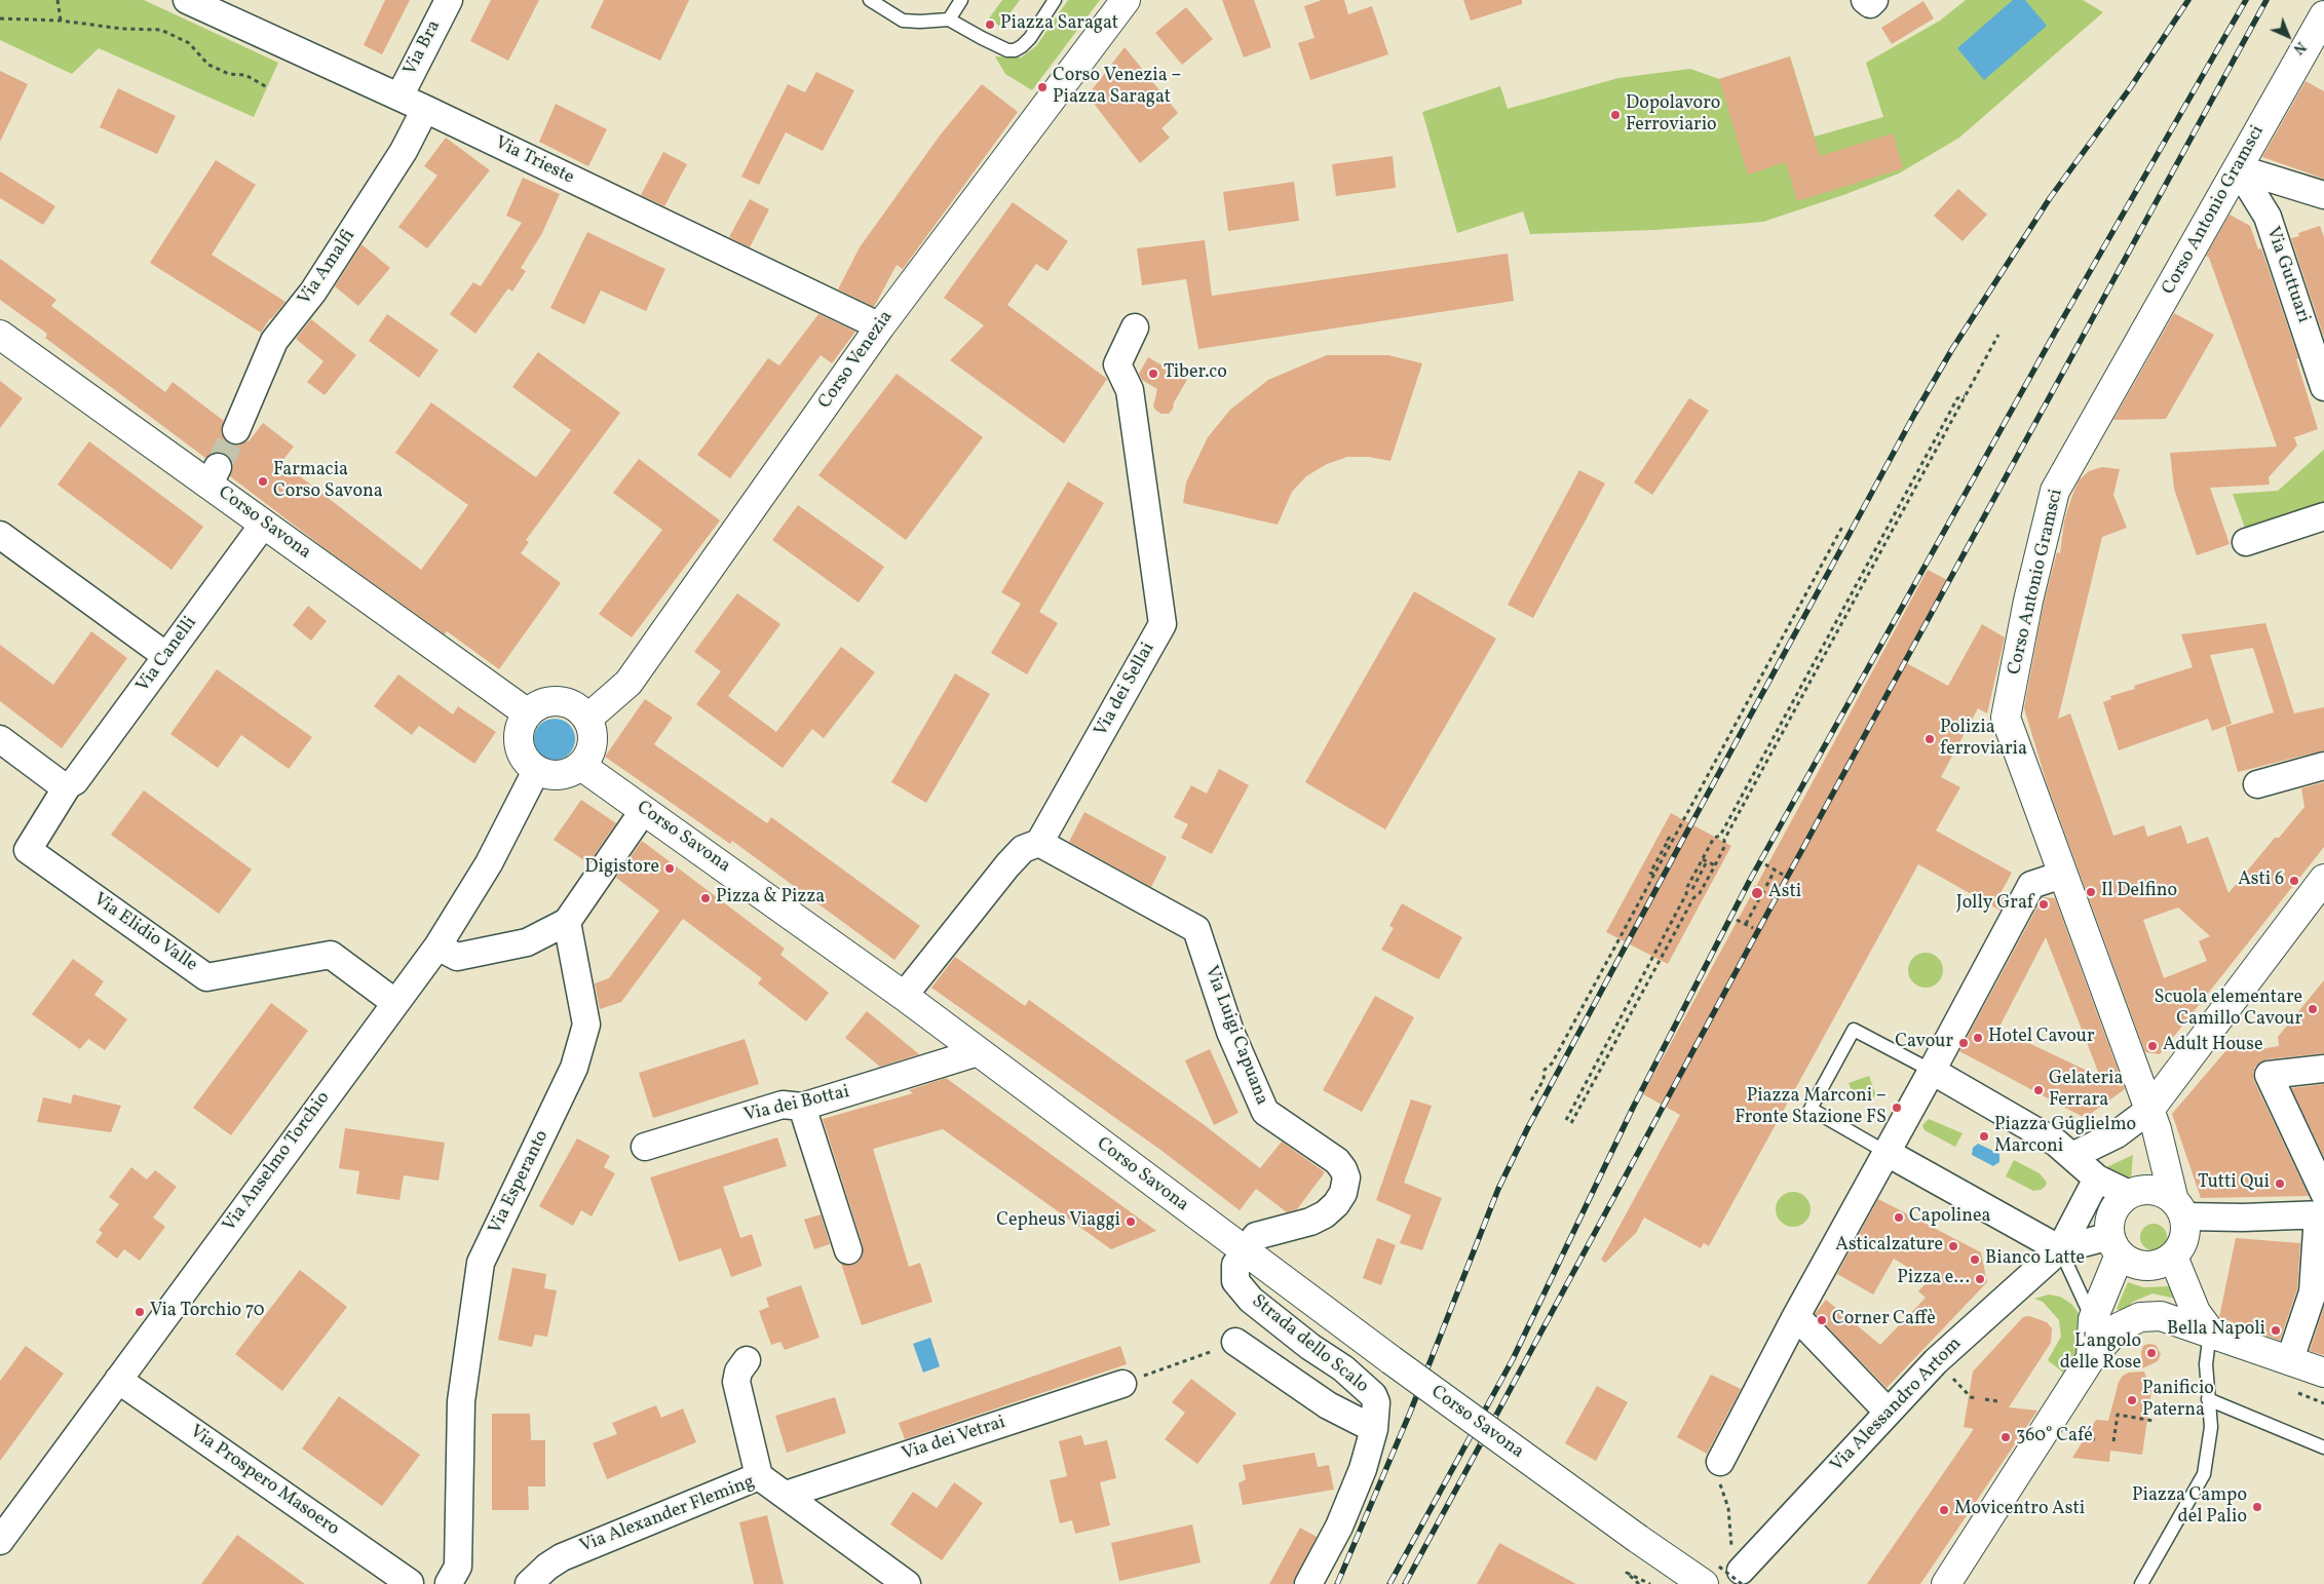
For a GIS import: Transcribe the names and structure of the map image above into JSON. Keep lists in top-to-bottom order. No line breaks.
{"streets":{"main road":["Corso Antonio Gramsci","Corso Venezia","Corso Savona"],"street":["Via Bra","Via Trieste","Via Amalfi","Via Guttuari","Via Canelli","Via dei Sellai","Via Elidio Valle","Via Luigi Capuana","Via dei Bottai","Via Anselmo Torchio","Via Esperanto","Strada dello Scalo","Via Alessandro Artom","Via dei Vetrai","Via Prospero Masoero","Via Alexander Fleming"]},"crossings":[["Via Bra","Via Trieste"],["Via Trieste","Via Amalfi"],["Via Trieste","Corso Venezia"],["Corso Antonio Gramsci","Via Guttuari"],["Corso Venezia","Corso Savona"],["Corso Venezia","Via Anselmo Torchio"],["Corso Savona","Via Canelli"],["Corso Savona","Via Luigi Capuana"],["Corso Savona","Via dei Bottai"],["Corso Savona","Via Anselmo Torchio"],["Corso Savona","Strada dello Scalo"],["Corso Savona","Via Alessandro Artom"],["Via Canelli","Via Elidio Valle"],["Via dei Sellai","Via Luigi Capuana"],["Via Elidio Valle","Via Anselmo Torchio"],["Via Luigi Capuana","Strada dello Scalo"],["Via Anselmo Torchio","Via Prospero Masoero"],["Via dei Vetrai","Via Alexander Fleming"]],"places":["Piazza Saragat","Corso Venezia – Piazza Saragat","Dopolavoro Ferroviario","Tiber.co","Farmacia Corso Savona","Polizia ferroviaria","Digistore","Asti 6","Il Delfino","Asti","Pizza & Pizza","Jolly Graf","Scuola elementare Camillo Cavour","Hotel Cavour","Cavour","Adult House","Gelateria Ferrara","Piazza Marconi – Fronte Stazione FS","Piazza Guglielmo Marconi","Tutti Qui","Capolinea","Cepheus Viaggi","Asticalzature","Bianco Latte","Pizza e...","Via Torchio 70","Corner Caffè","Bella Napoli","L'angolo delle Rose","Panificio Paterna","360° Café","Piazza Campo del Palio","Movicentro Asti"],"north":"bottom right"}
